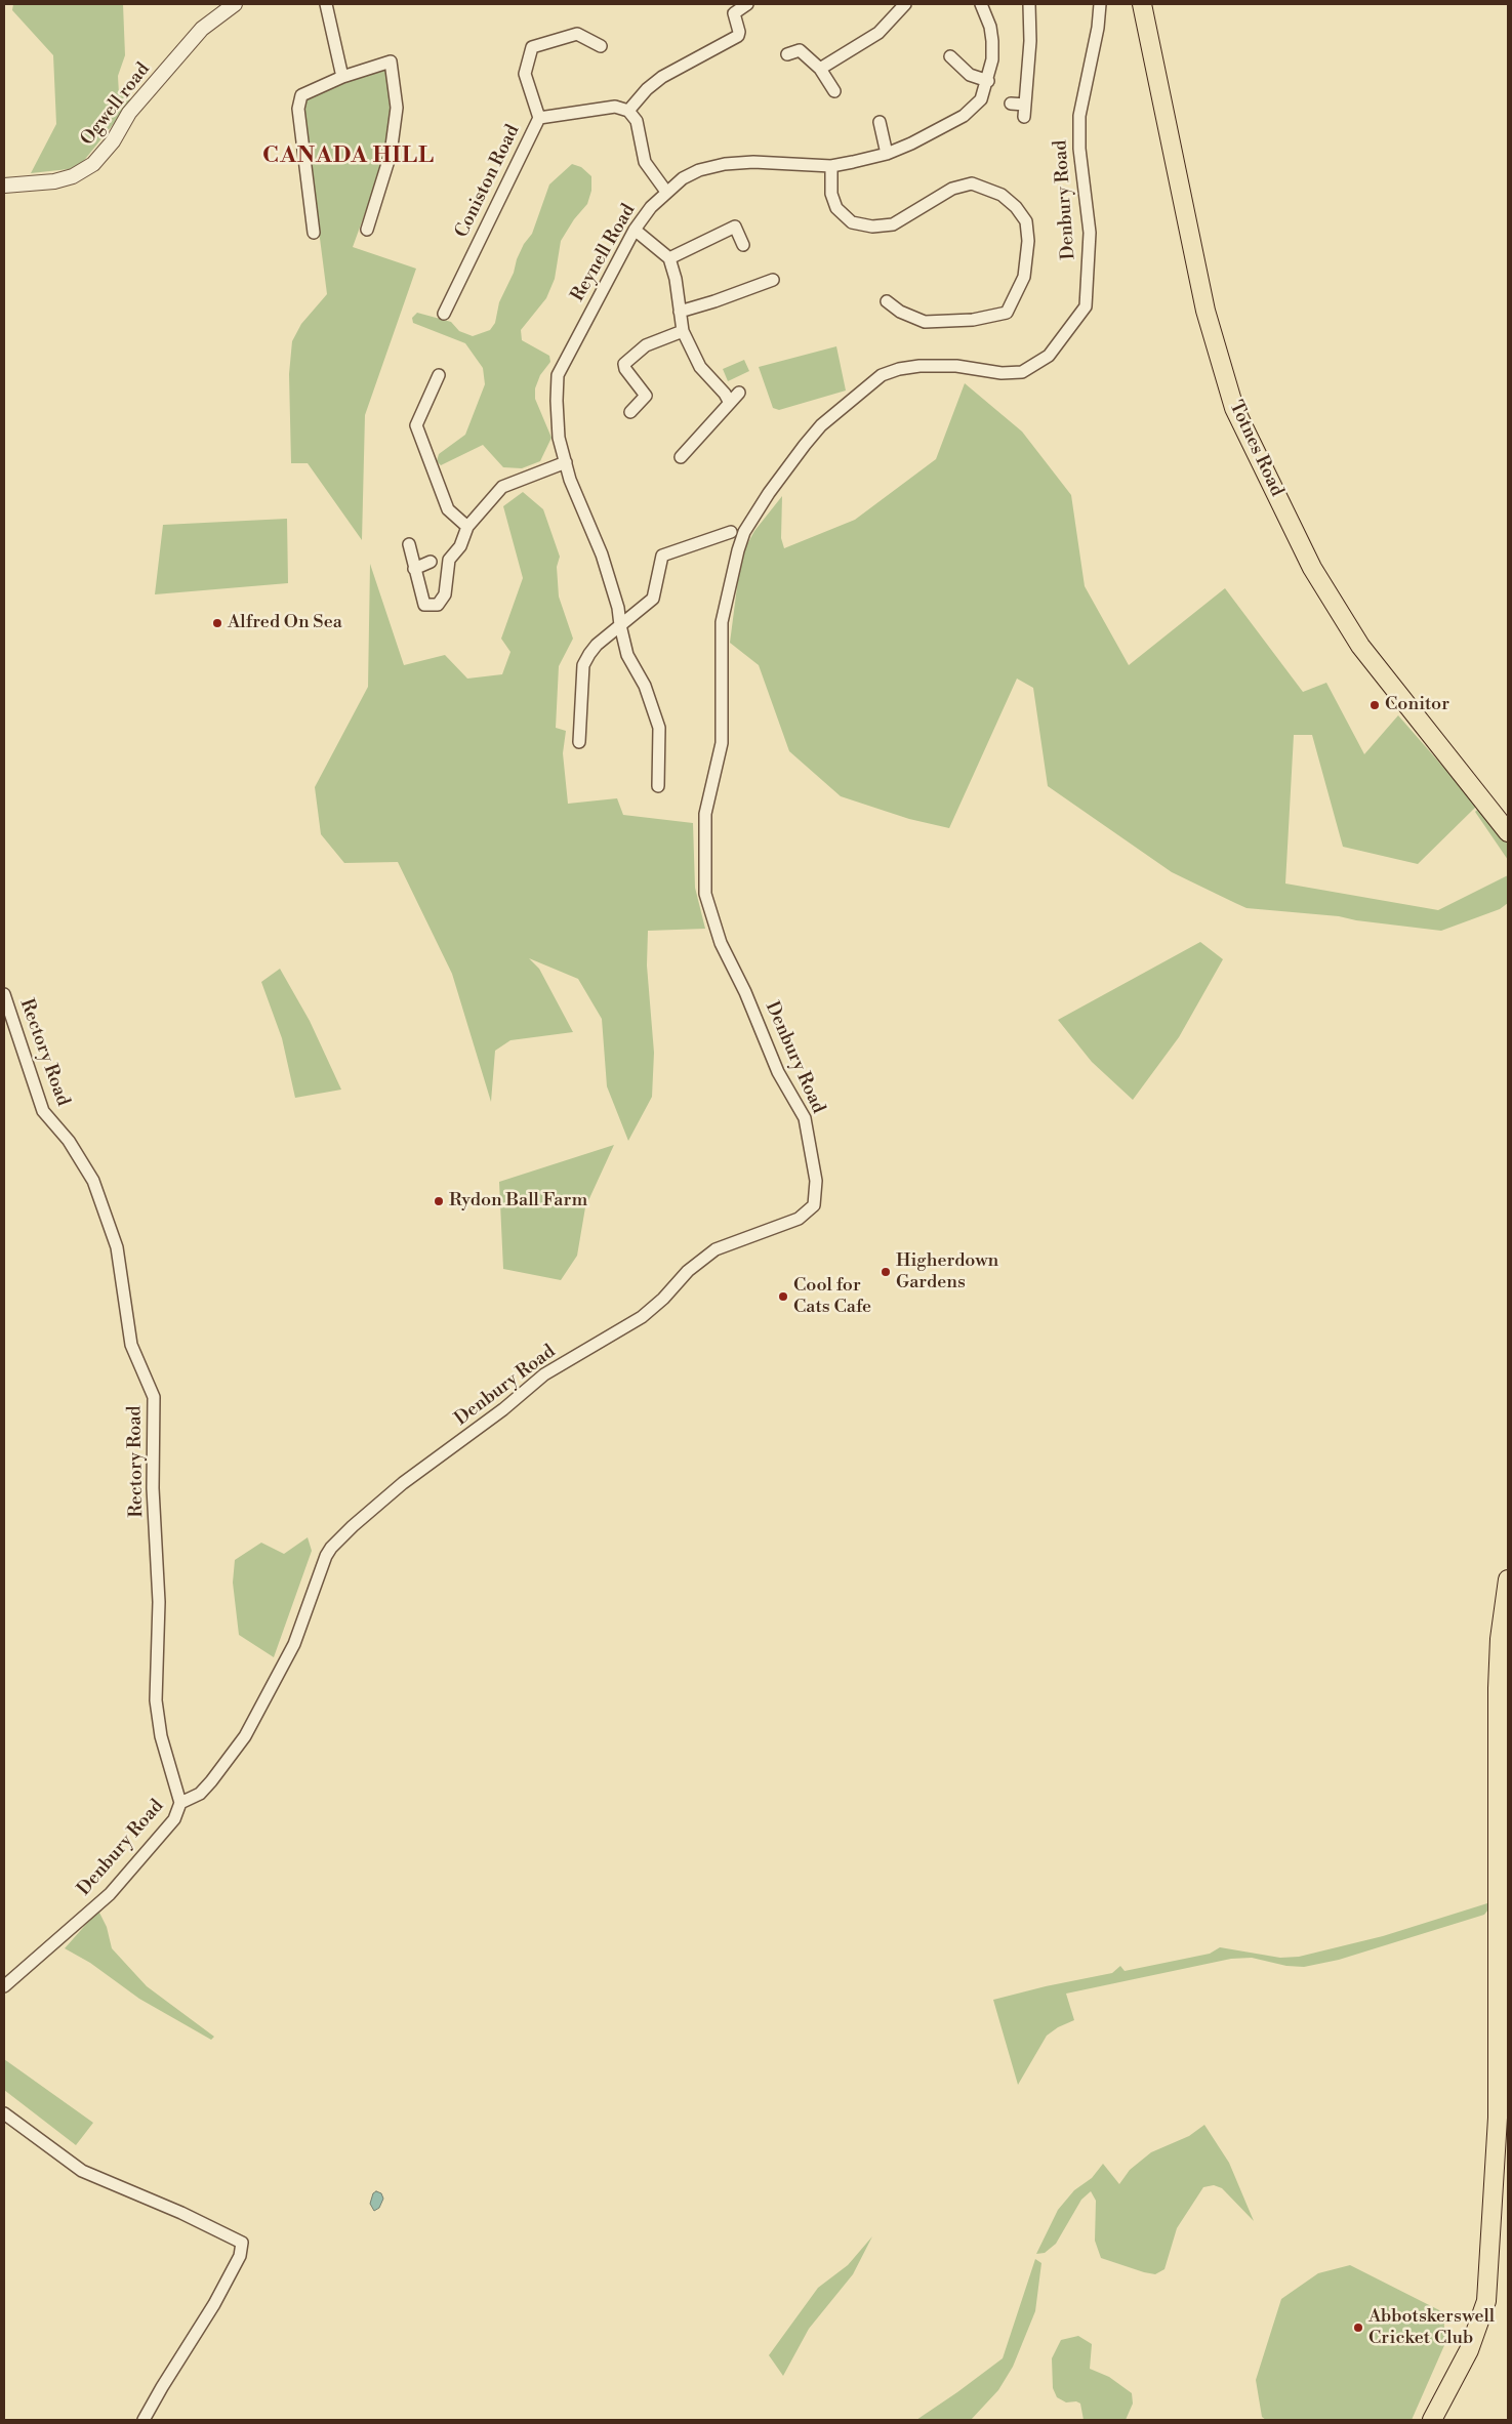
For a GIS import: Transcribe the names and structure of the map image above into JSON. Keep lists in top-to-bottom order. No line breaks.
{"streets":{"main road":["Totnes Road"],"street":["Ogwell road","Coniston Road","Denbury Road","Reynell Road","Rectory Road"]},"crossings":[["Denbury Road","Rectory Road"]],"districts":["CANADA HILL"],"places":["Alfred On Sea","Conitor","Rydon Ball Farm","Higherdown Gardens","Cool for Cats Cafe","Abbotskerswell Cricket Club"]}
